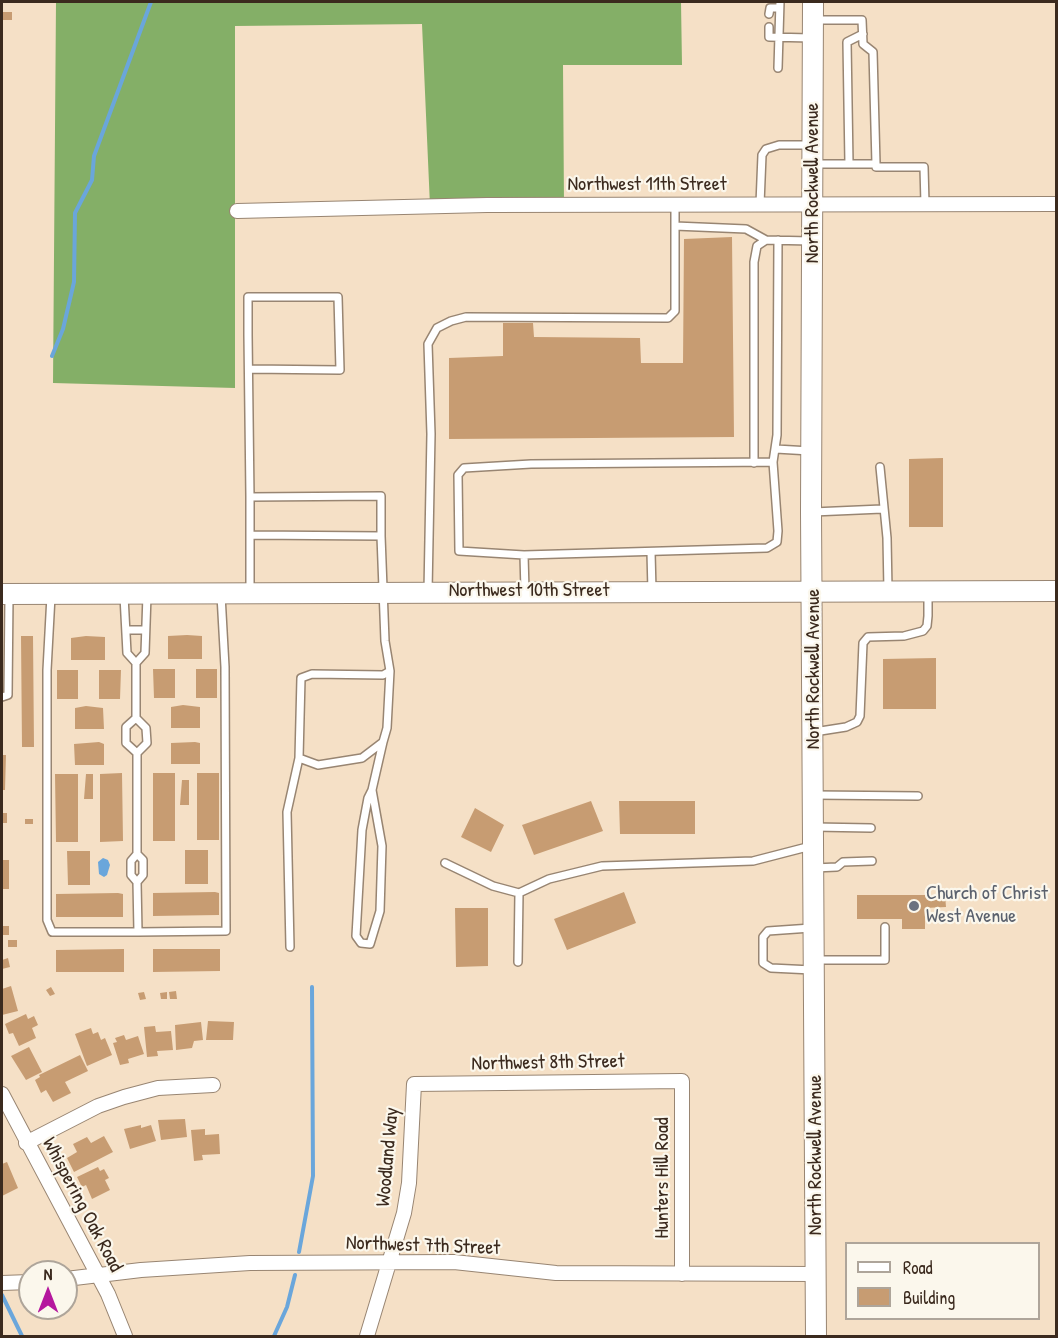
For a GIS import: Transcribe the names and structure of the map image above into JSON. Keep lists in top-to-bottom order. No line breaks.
{"streets":{"main road":["North Rockwell Avenue","Northwest 10th Street"],"street":["Northwest 11th Street","Northwest 8th Street","Woodland Way","Hunters Hill Road","Whispering Oak Road","Northwest 7th Street"]},"crossings":[["North Rockwell Avenue","Northwest 11th Street"],["North Rockwell Avenue","Northwest 10th Street"],["North Rockwell Avenue","Northwest 7th Street"],["Northwest 8th Street","Woodland Way"],["Northwest 8th Street","Hunters Hill Road"],["Woodland Way","Northwest 7th Street"],["Hunters Hill Road","Northwest 7th Street"],["Whispering Oak Road","Northwest 7th Street"]],"places":["Church of Christ West Avenue"],"legend":["Road","Building"],"north":"top"}
